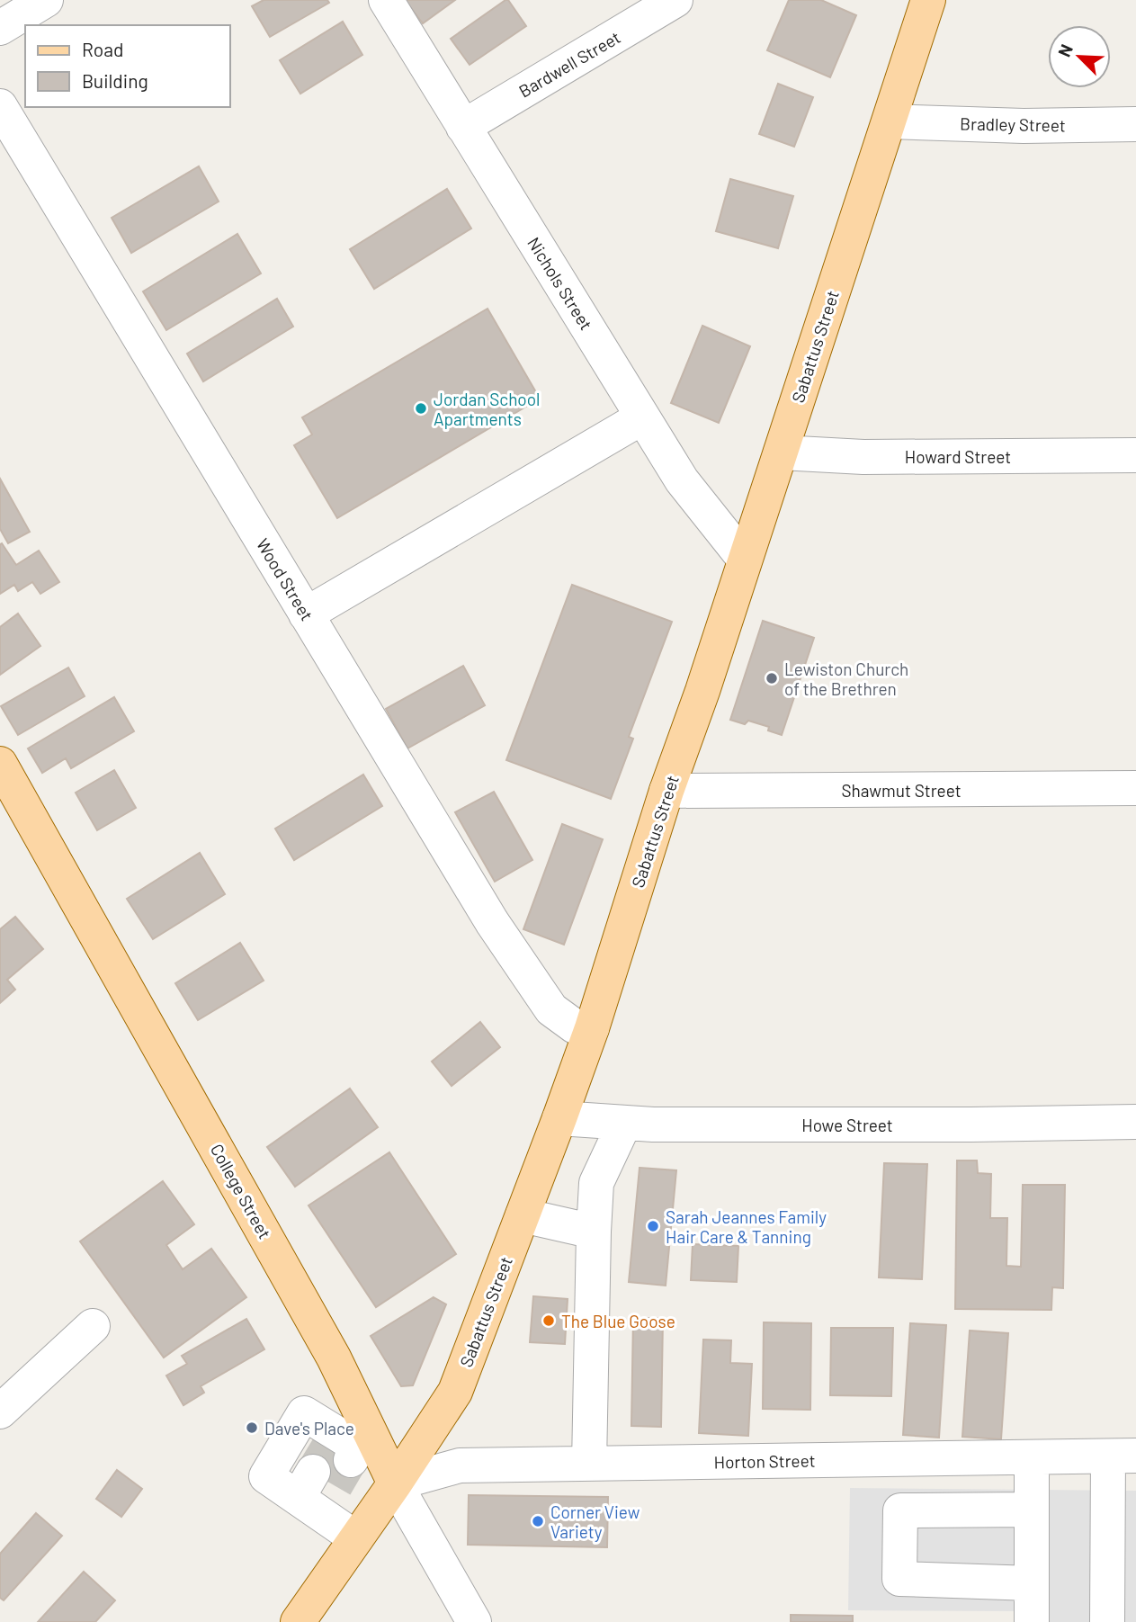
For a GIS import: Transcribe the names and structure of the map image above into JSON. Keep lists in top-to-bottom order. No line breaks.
{"streets":{"main road":["Sabattus Street","College Street"],"street":["Bardwell Street","Bradley Street","Nichols Street","Howard Street","Wood Street","Shawmut Street","Howe Street","Horton Street"]},"crossings":[["Bardwell Street","Nichols Street"],["Bradley Street","Sabattus Street"],["Nichols Street","Sabattus Street"],["Sabattus Street","Howard Street"],["Sabattus Street","Wood Street"],["Sabattus Street","Shawmut Street"],["Sabattus Street","Howe Street"],["Sabattus Street","College Street"],["Sabattus Street","Horton Street"],["College Street","Horton Street"]],"places":["Jordan School Apartments","Lewiston Church of the Brethren","Sarah Jeannes Family Hair Care & Tanning","The Blue Goose","Dave's Place","Corner View Variety"],"legend":["Road","Building"],"north":"top left"}
